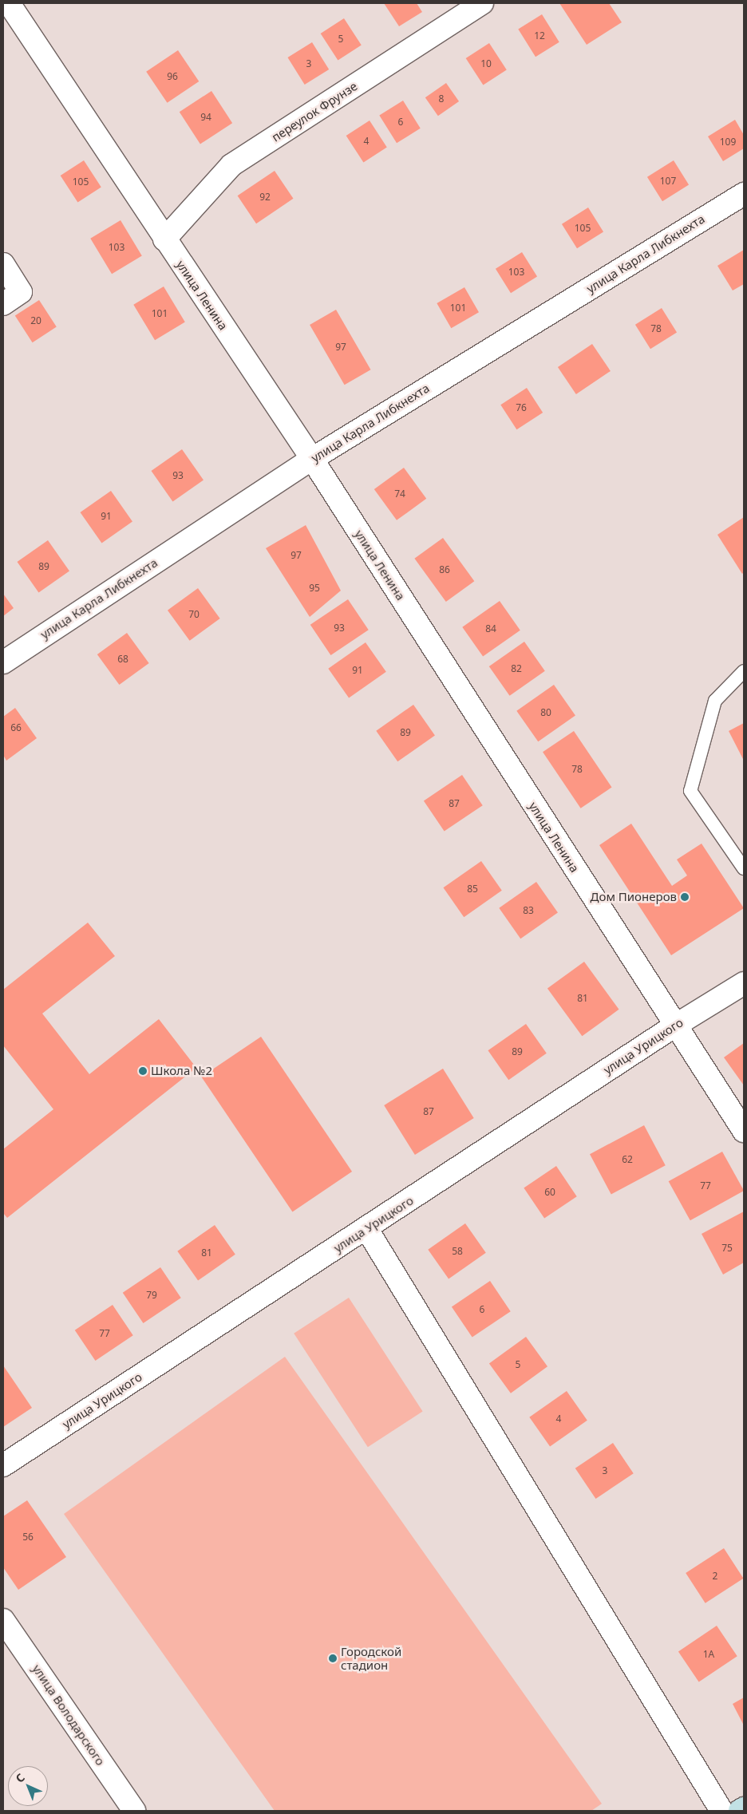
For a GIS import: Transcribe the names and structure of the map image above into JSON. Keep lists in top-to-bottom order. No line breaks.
{"streets":{"street":["переулок Фрунзе","улица Карла Либкнехта","улица Ленина","улица Урицкого","улица Володарского"]},"crossings":[["переулок Фрунзе","улица Ленина"],["улица Карла Либкнехта","улица Ленина"],["улица Ленина","улица Урицкого"]],"places":["Дом Пионеров","Школа №2","Городской стадион"],"house_numbers":["12","5","3","10","96","8","94","6","4","109","107","105","92","105","103","103","101","101","20","78","97","76","93","74","91","97","89","86","95","70","93","84","68","82","91","80","66","89","78","87","85","83","81","89","87","62","77","60","75","58","81","79","6","77","5","4","3","56","2","1А"],"north":"top left"}
